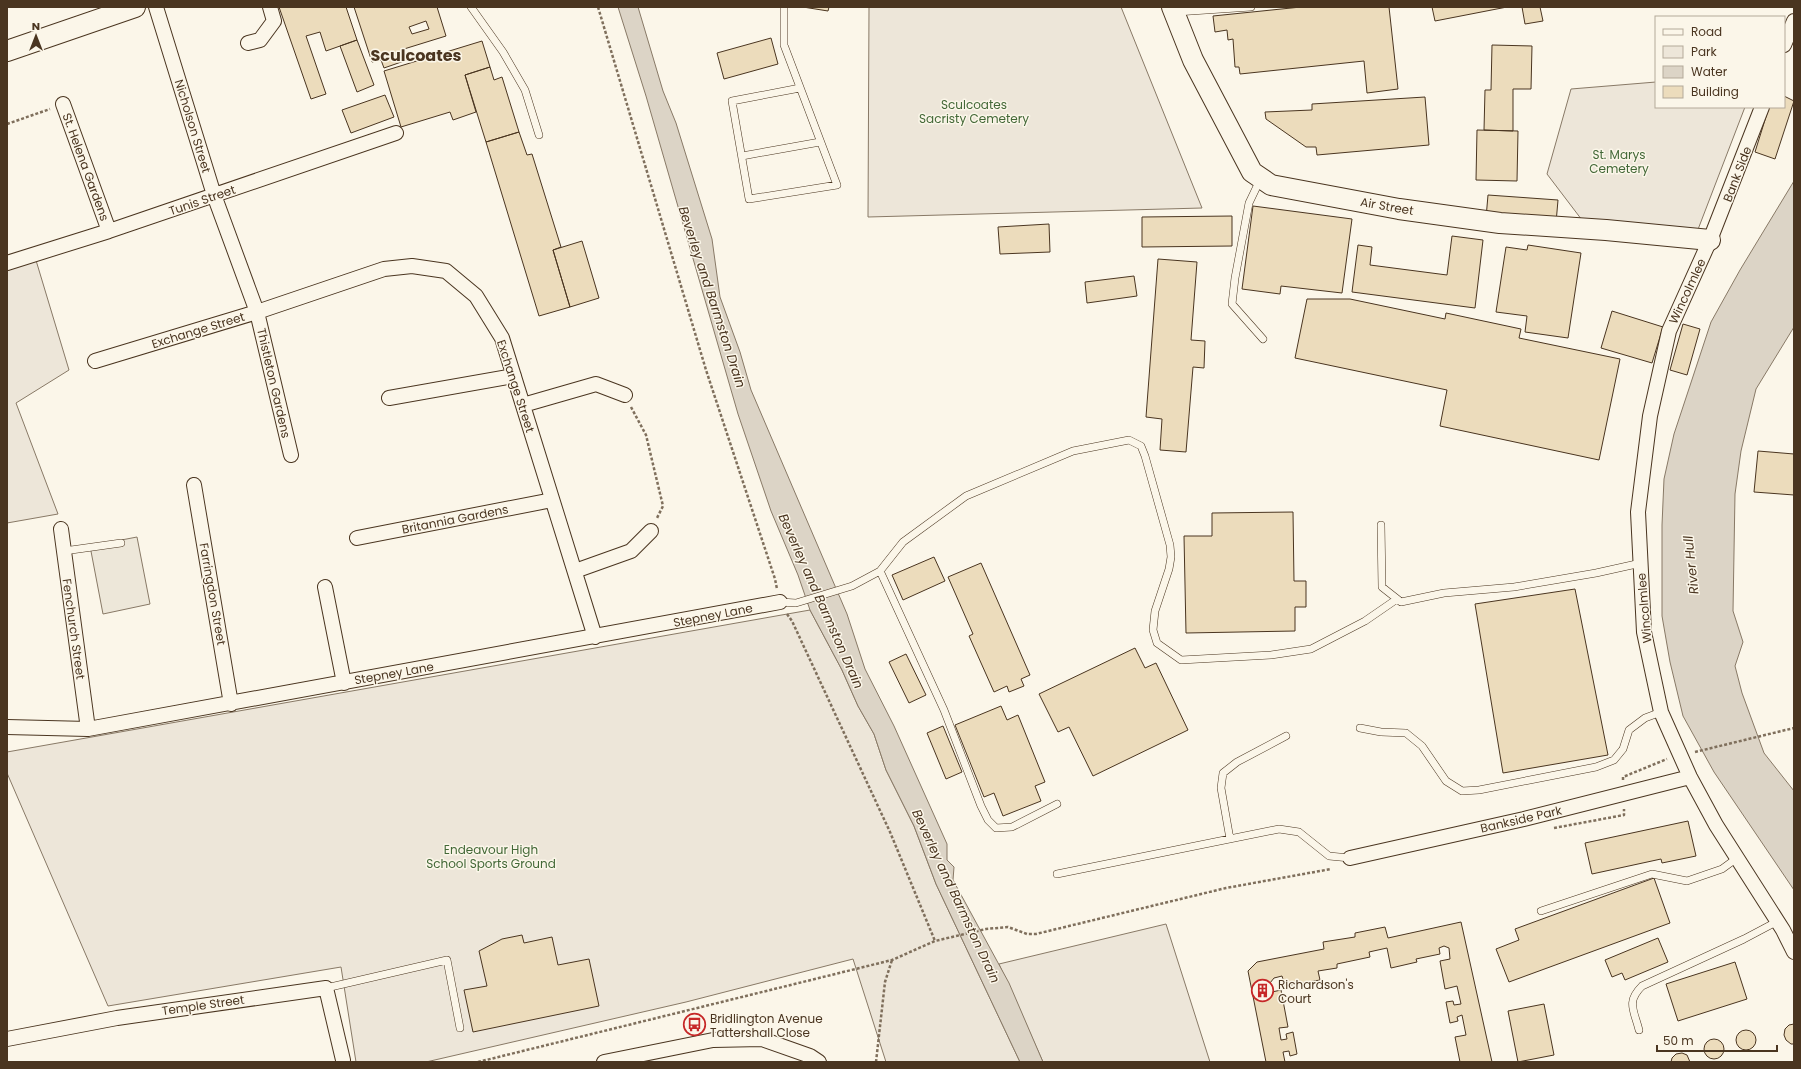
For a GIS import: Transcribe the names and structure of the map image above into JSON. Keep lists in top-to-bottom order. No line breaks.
{"streets":{"street":["Nicholson Street","St. Helena Gardens","Bank Side","Tunis Street","Air Street","Wincolmlee","Exchange Street","Thistleton Gardens","Britannia Gardens","Farringdon Street","Stepney Lane","Fenchurch Street","Bankside Park","Temple Street"]},"crossings":[["Nicholson Street","Tunis Street"],["Nicholson Street","Exchange Street"],["Nicholson Street","Thistleton Gardens"],["St. Helena Gardens","Tunis Street"],["Bank Side","Air Street"],["Bank Side","Wincolmlee"],["Air Street","Wincolmlee"],["Wincolmlee","Bankside Park"],["Exchange Street","Thistleton Gardens"],["Exchange Street","Britannia Gardens"],["Exchange Street","Stepney Lane"],["Farringdon Street","Stepney Lane"],["Stepney Lane","Fenchurch Street"]],"districts":["Sculcoates"],"water":["Beverley and Barmston Drain","River Hull"],"parks":["Sculcoates Sacristy Cemetery","St. Marys Cemetery","Endeavour High School Sports Ground"],"places":{"building":["Richardson's Court"],"bus stop":["Bridlington Avenue Tattershall Close"]},"legend":["Road","Park","Water","Building"],"scale_bar":"50 m","north":"top"}
